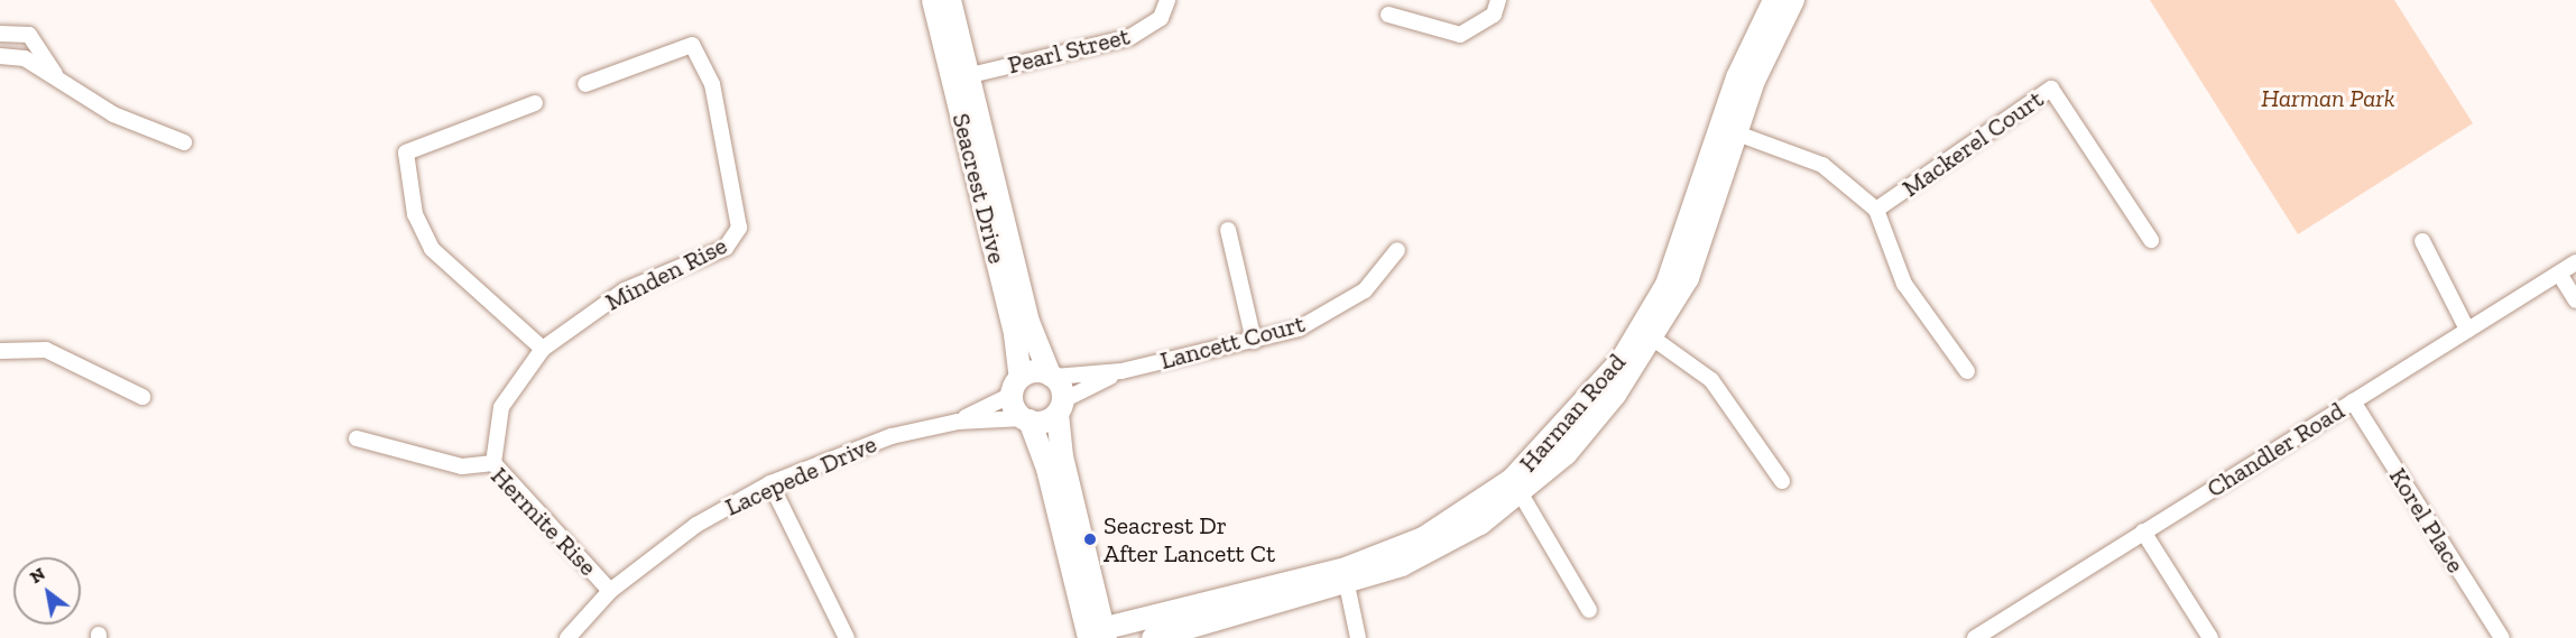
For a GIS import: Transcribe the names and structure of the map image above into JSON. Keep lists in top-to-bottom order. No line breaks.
{"streets":{"street":["Pearl Street","Mackerel Court","Seacrest Drive","Minden Rise","Lancett Court","Harman Road","Chandler Road","Lacepede Drive","Korel Place","Hermite Rise"]},"crossings":[["Pearl Street","Seacrest Drive"],["Seacrest Drive","Lancett Court"],["Seacrest Drive","Harman Road"],["Seacrest Drive","Lacepede Drive"],["Minden Rise","Hermite Rise"],["Chandler Road","Korel Place"],["Lacepede Drive","Hermite Rise"]],"parks":["Harman Park"],"places":["Seacrest Dr After Lancett Ct"],"north":"top left"}
